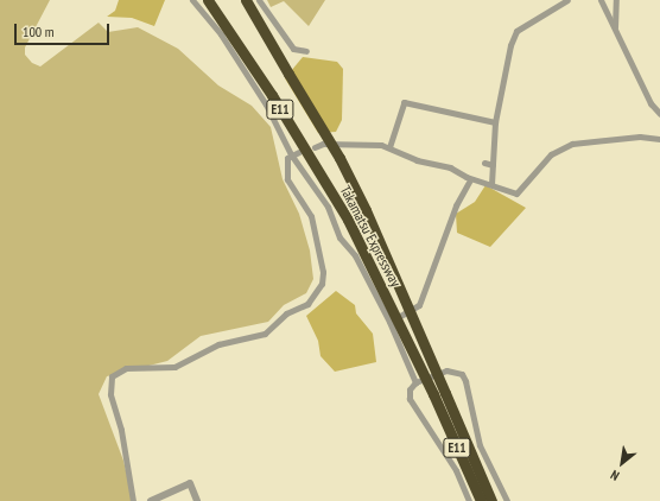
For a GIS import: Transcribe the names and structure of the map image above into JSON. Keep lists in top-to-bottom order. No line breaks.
{"streets":{"highway":["E11","Takamatsu Expressway"]},"scale_bar":"100 m","north":"bottom left"}
